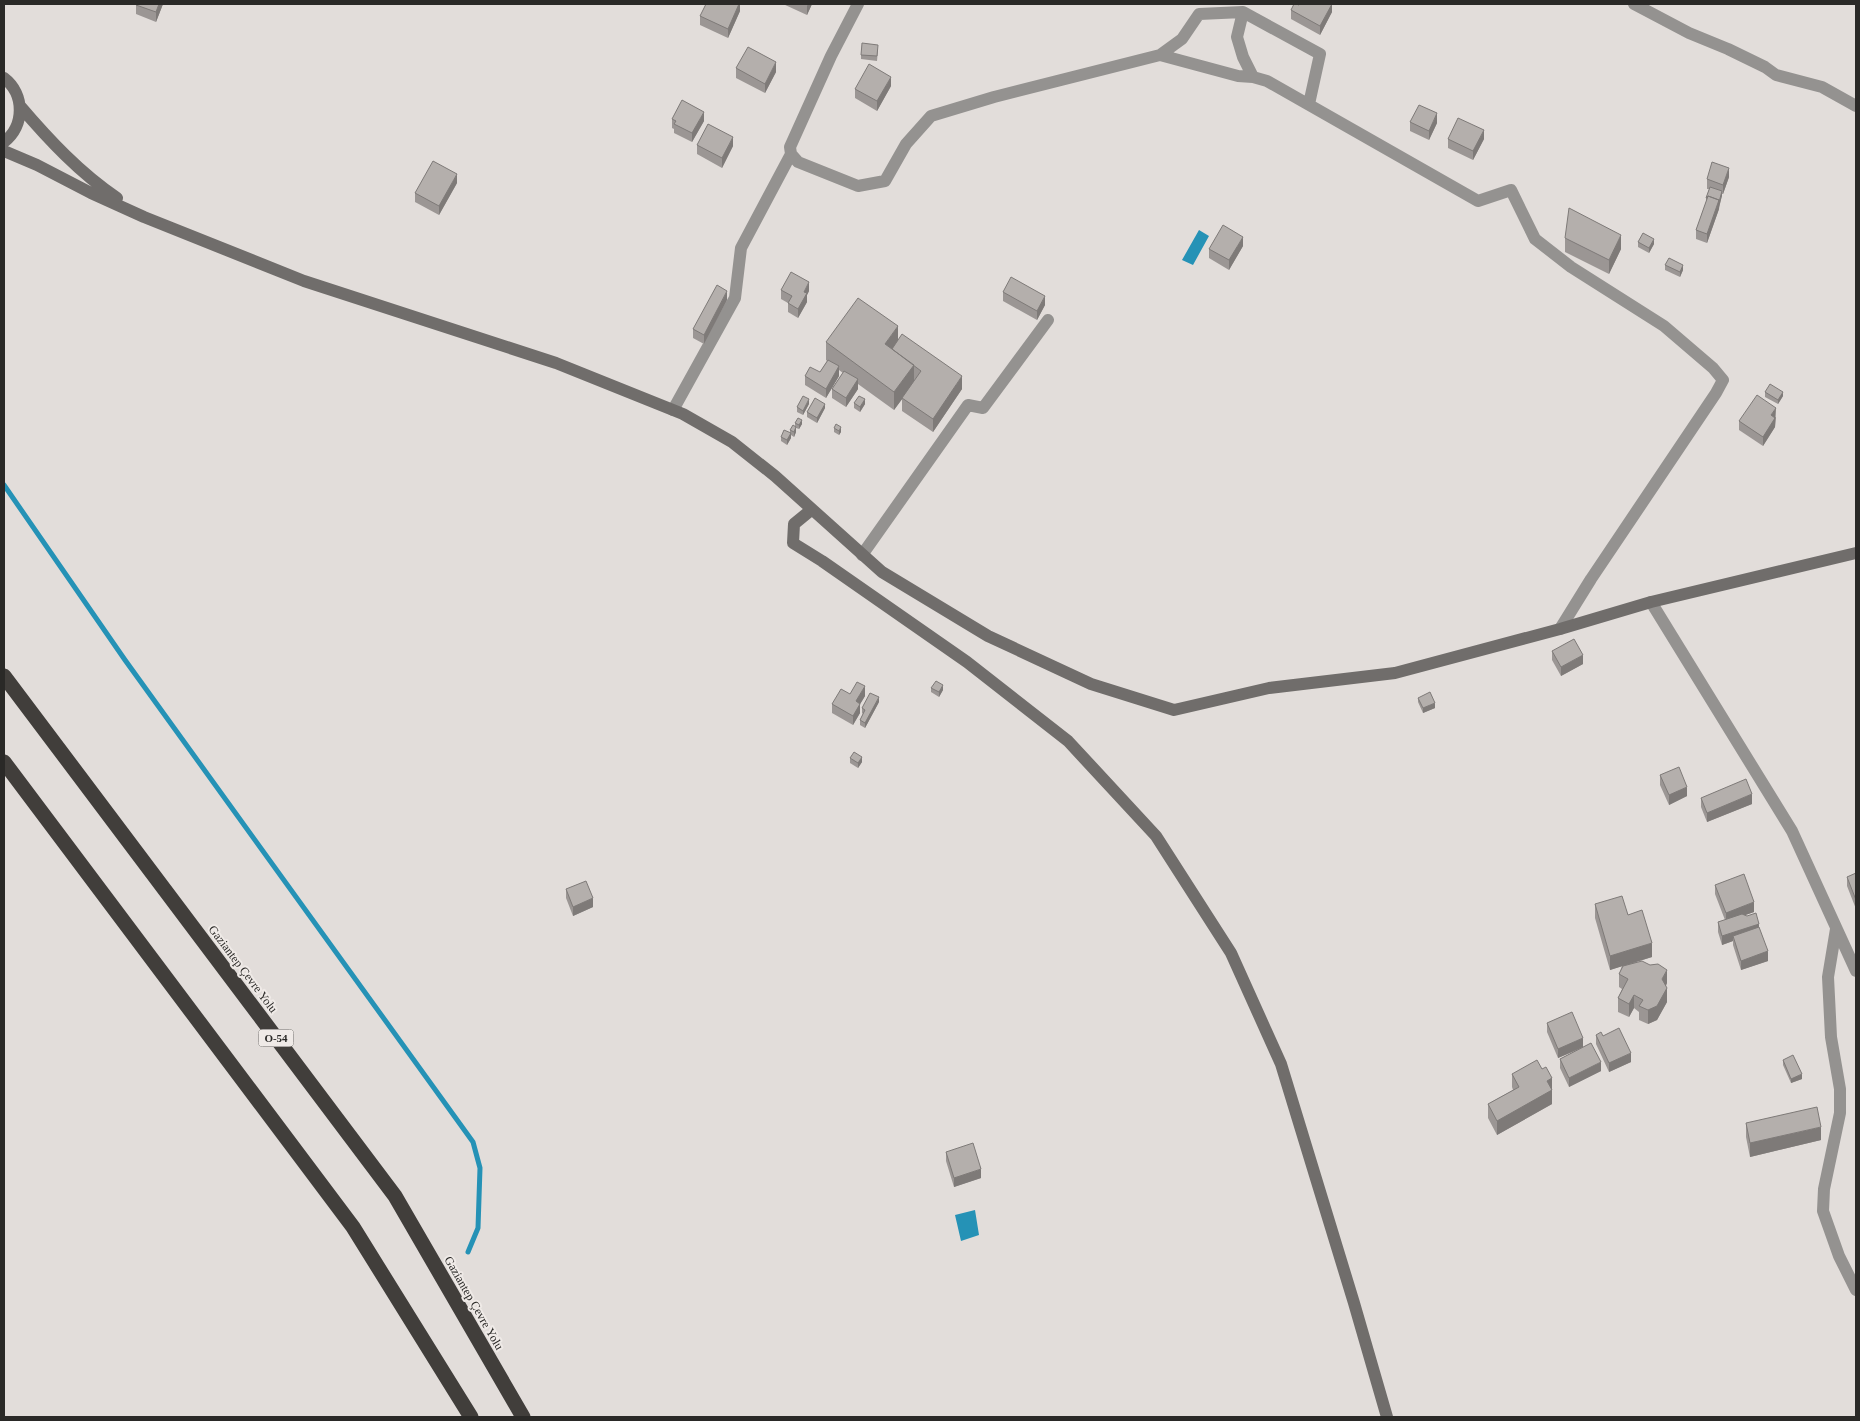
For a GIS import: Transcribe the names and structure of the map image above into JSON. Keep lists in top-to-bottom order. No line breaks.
{"streets":{"highway":["Gaziantep Çevre Yolu","O-54"]}}
